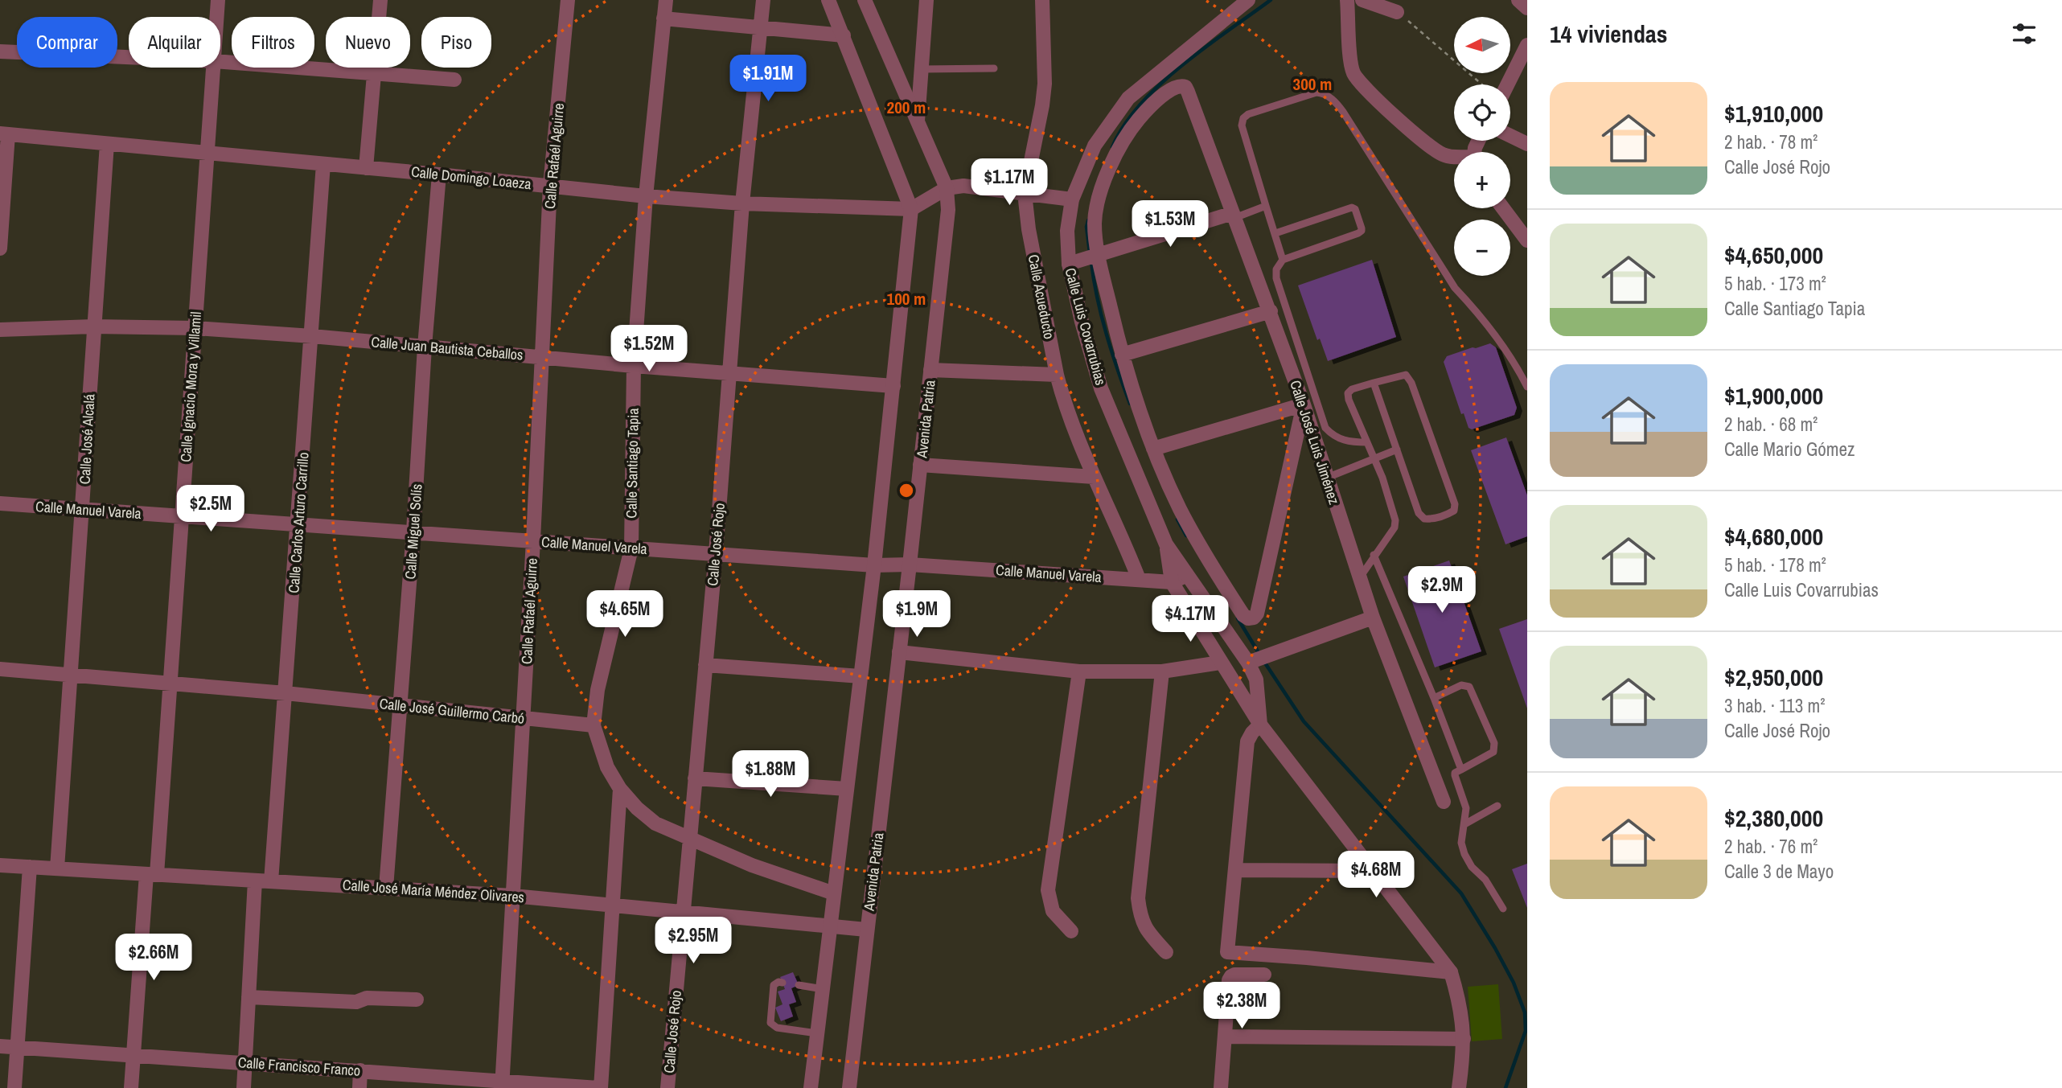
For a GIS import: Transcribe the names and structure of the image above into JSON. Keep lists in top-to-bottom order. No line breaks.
{"streets":{"street":["Calle Rafaél Aguirre","Calle Domingo Loaeza","Calle Acueducto","Calle Luis Covarrubias","Calle Juan Bautista Ceballos","Calle Ignacio Mora y Villamil","Avenida Patria","Calle José Alcalá","Calle José Luis Jiménez","Calle Santiago Tapia","Calle Manuel Varela","Calle Carlos Arturo Carrillo","Calle Miguel Solís","Calle José Rojo","Calle José Guillermo Carbó","Calle José María Méndez Olivares","Calle Francisco Franco"]},"crossings":[["Calle Rafaél Aguirre","Calle Domingo Loaeza"],["Calle Rafaél Aguirre","Calle Juan Bautista Ceballos"],["Calle Rafaél Aguirre","Calle Manuel Varela"],["Calle Rafaél Aguirre","Calle José Guillermo Carbó"],["Calle Rafaél Aguirre","Calle José María Méndez Olivares"],["Calle Rafaél Aguirre","Calle Francisco Franco"],["Calle Domingo Loaeza","Calle Ignacio Mora y Villamil"],["Calle Domingo Loaeza","Calle José Alcalá"],["Calle Domingo Loaeza","Calle Santiago Tapia"],["Calle Domingo Loaeza","Calle Carlos Arturo Carrillo"],["Calle Domingo Loaeza","Calle Miguel Solís"],["Calle Domingo Loaeza","Calle José Rojo"],["Calle Acueducto","Calle Manuel Varela"],["Calle Luis Covarrubias","Calle José Luis Jiménez"],["Calle Luis Covarrubias","Calle Manuel Varela"],["Calle Juan Bautista Ceballos","Calle Ignacio Mora y Villamil"],["Calle Juan Bautista Ceballos","Calle José Alcalá"],["Calle Juan Bautista Ceballos","Calle Santiago Tapia"],["Calle Juan Bautista Ceballos","Calle Carlos Arturo Carrillo"],["Calle Juan Bautista Ceballos","Calle Miguel Solís"],["Calle Juan Bautista Ceballos","Calle José Rojo"],["Calle Ignacio Mora y Villamil","Calle Manuel Varela"],["Calle Ignacio Mora y Villamil","Calle José Guillermo Carbó"],["Calle Ignacio Mora y Villamil","Calle José María Méndez Olivares"],["Calle Ignacio Mora y Villamil","Calle Francisco Franco"],["Avenida Patria","Calle Manuel Varela"],["Avenida Patria","Calle José María Méndez Olivares"],["Calle José Alcalá","Calle Manuel Varela"],["Calle José Alcalá","Calle José Guillermo Carbó"],["Calle José Alcalá","Calle José María Méndez Olivares"],["Calle Santiago Tapia","Calle Manuel Varela"],["Calle Santiago Tapia","Calle José Guillermo Carbó"],["Calle Manuel Varela","Calle Carlos Arturo Carrillo"],["Calle Manuel Varela","Calle Miguel Solís"],["Calle Manuel Varela","Calle José Rojo"],["Calle Carlos Arturo Carrillo","Calle José Guillermo Carbó"],["Calle Carlos Arturo Carrillo","Calle José María Méndez Olivares"],["Calle Miguel Solís","Calle José Guillermo Carbó"],["Calle Miguel Solís","Calle José María Méndez Olivares"],["Calle José Rojo","Calle José María Méndez Olivares"]],"north":"left","page":{"heading":"14 viviendas","map_buttons":["+","−"],"chip":["Comprar","Alquilar","Filtros","Nuevo","Piso"],"price":["$1.91M","$1.17M","$1.53M","$1.52M","$2.5M","$2.9M","$4.65M","$1.9M","$4.17M","$1.88M","$4.68M","$2.95M","$2.66M","$2.38M"],"list":[{"name":"$1,910,000","note":"2 hab. · 78 m² · Calle José Rojo"},{"name":"$4,650,000","note":"5 hab. · 173 m² · Calle Santiago Tapia"},{"name":"$1,900,000","note":"2 hab. · 68 m² · Calle Mario Gómez"},{"name":"$4,680,000","note":"5 hab. · 178 m² · Calle Luis Covarrubias"},{"name":"$2,950,000","note":"3 hab. · 113 m² · Calle José Rojo"},{"name":"$2,380,000","note":"2 hab. · 76 m² · Calle 3 de Mayo"}]},"rings":["300 m","200 m","100 m"]}
